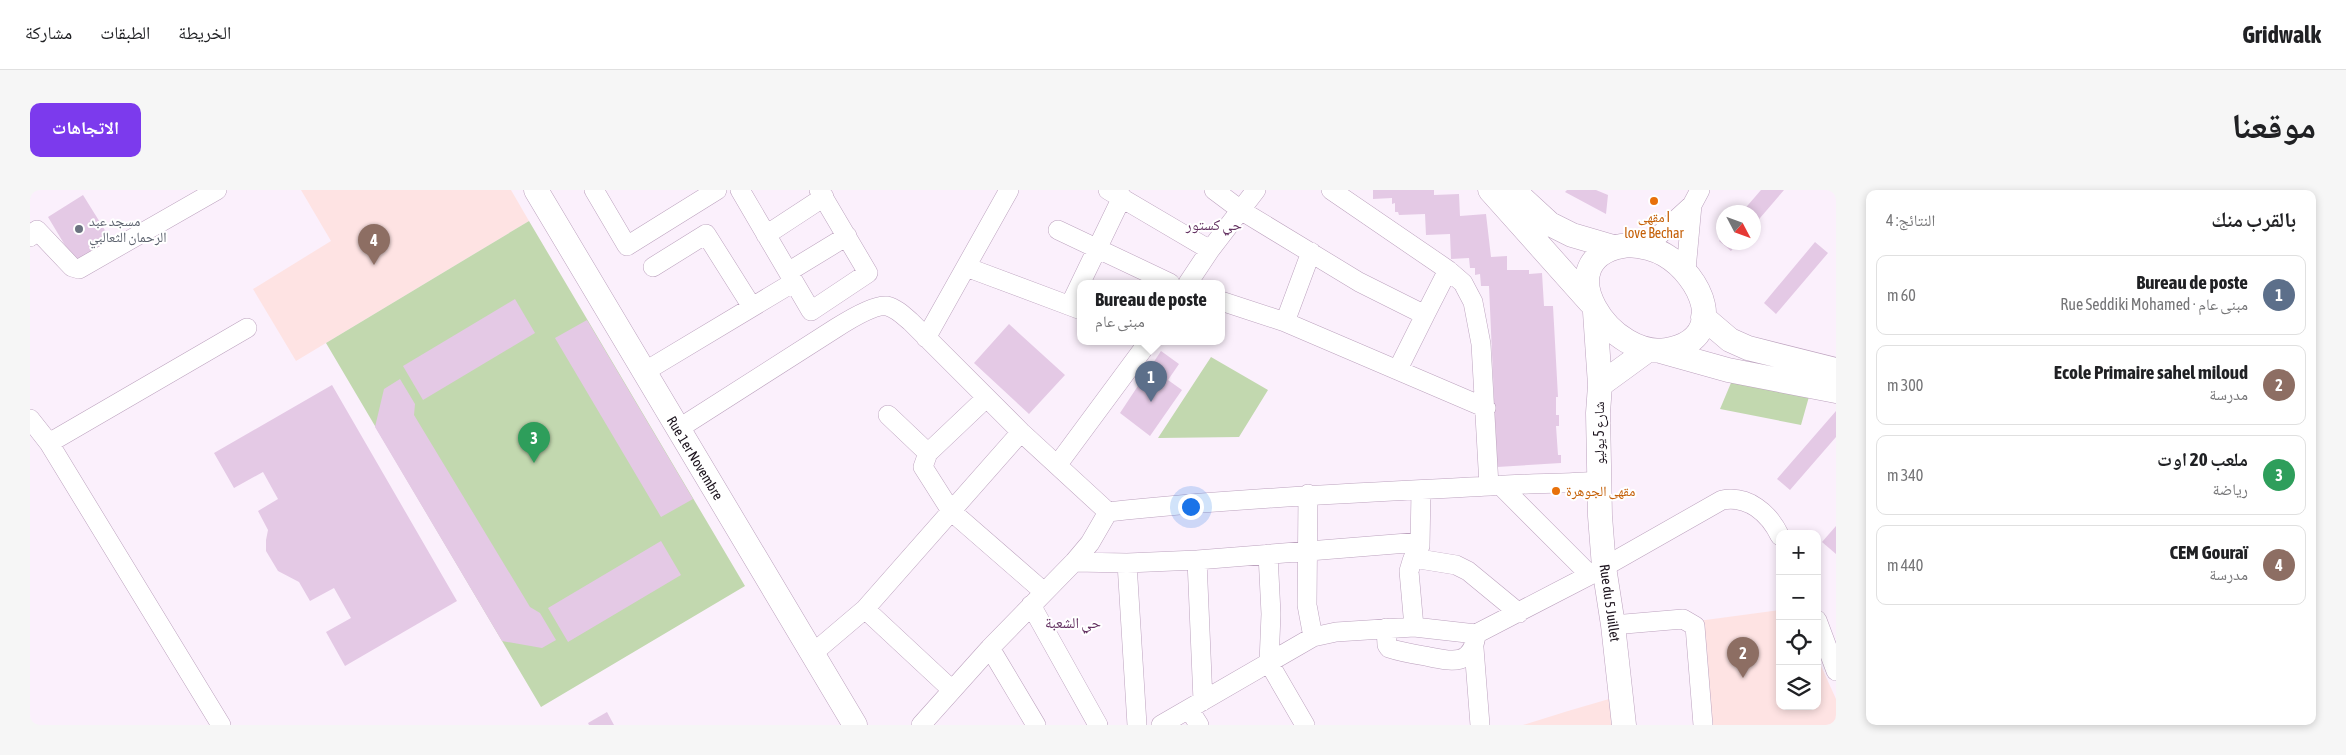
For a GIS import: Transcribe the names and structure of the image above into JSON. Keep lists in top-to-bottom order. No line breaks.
{"streets":{"main road":["شارع 5 يوليو","Rue 1er Novembre","Rue du 5 Juillet"]},"crossings":[["شارع 5 يوليو","Rue du 5 Juillet"]],"districts":["حي كستور","حي الشعبة"],"places":["مقهى I love Bechar","مسجد عبد الرحمان الثعالبي","مقهى الجوهرة"],"north":"bottom right","page":{"header":"Gridwalk","nav":["الخريطة","الطبقات","مشاركة"],"title":"موقعنا","buttons":"الاتجاهات","heading":["بالقرب منك","النتائج: 4"],"pins":["4","1","3","2"],"list":[{"mark":"1","name":"Bureau de poste","note":"مبنى عام · Rue Seddiki Mohamed","value":"60 m"},{"mark":"2","name":"Ecole Primaire sahel miloud","note":"مدرسة","value":"300 m"},{"mark":"3","name":"ملعب 20 اوت","note":"رياضة","value":"340 m"},{"mark":"4","name":"CEM Gouraï","note":"مدرسة","value":"440 m"}],"popup":["Bureau de poste","مبنى عام"],"map_buttons":["+","−"]}}
